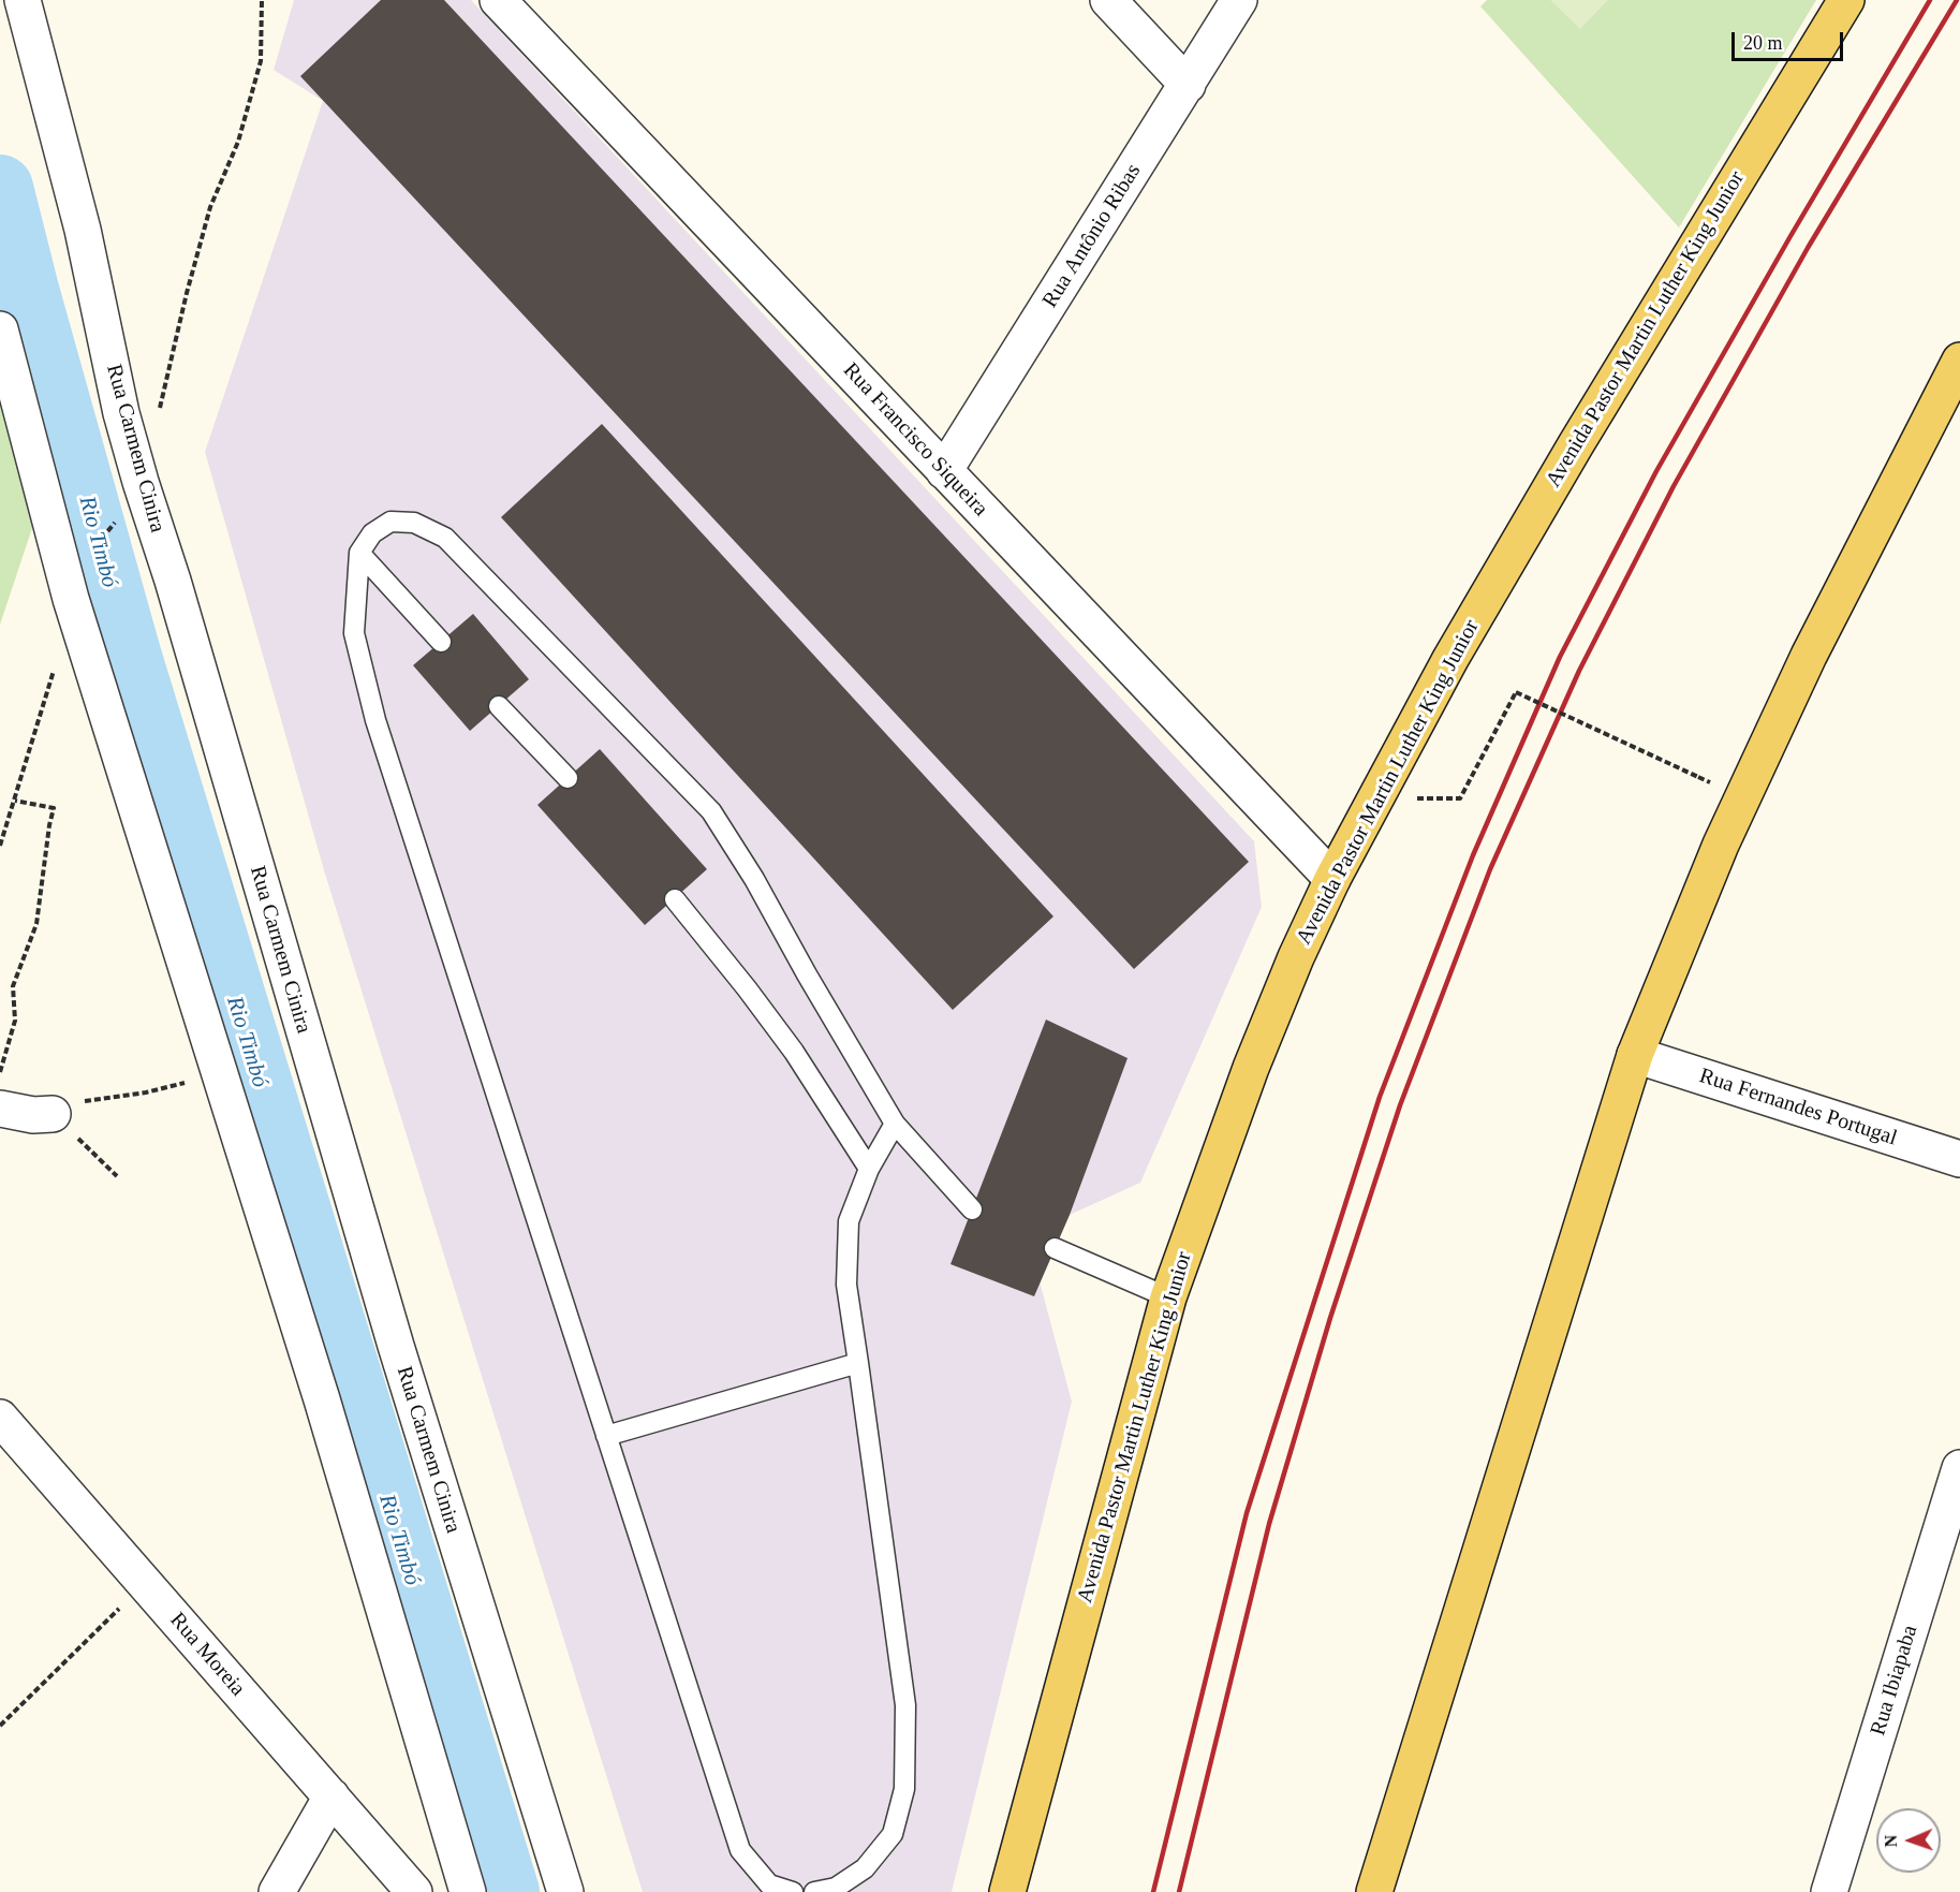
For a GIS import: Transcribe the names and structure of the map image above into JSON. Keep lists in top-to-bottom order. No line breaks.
{"streets":{"main road":["Avenida Pastor Martin Luther King Junior"],"street":["Rua Antônio Ribas","Rua Francisco Siqueira","Rua Carmem Cinira","Rua Fernandes Portugal","Rua Moreia","Rua Ibiapaba"]},"crossings":[["Rua Antônio Ribas","Rua Francisco Siqueira"],["Avenida Pastor Martin Luther King Junior","Rua Francisco Siqueira"]],"water":["Rio Timbó"],"scale_bar":"20 m","north":"left"}
